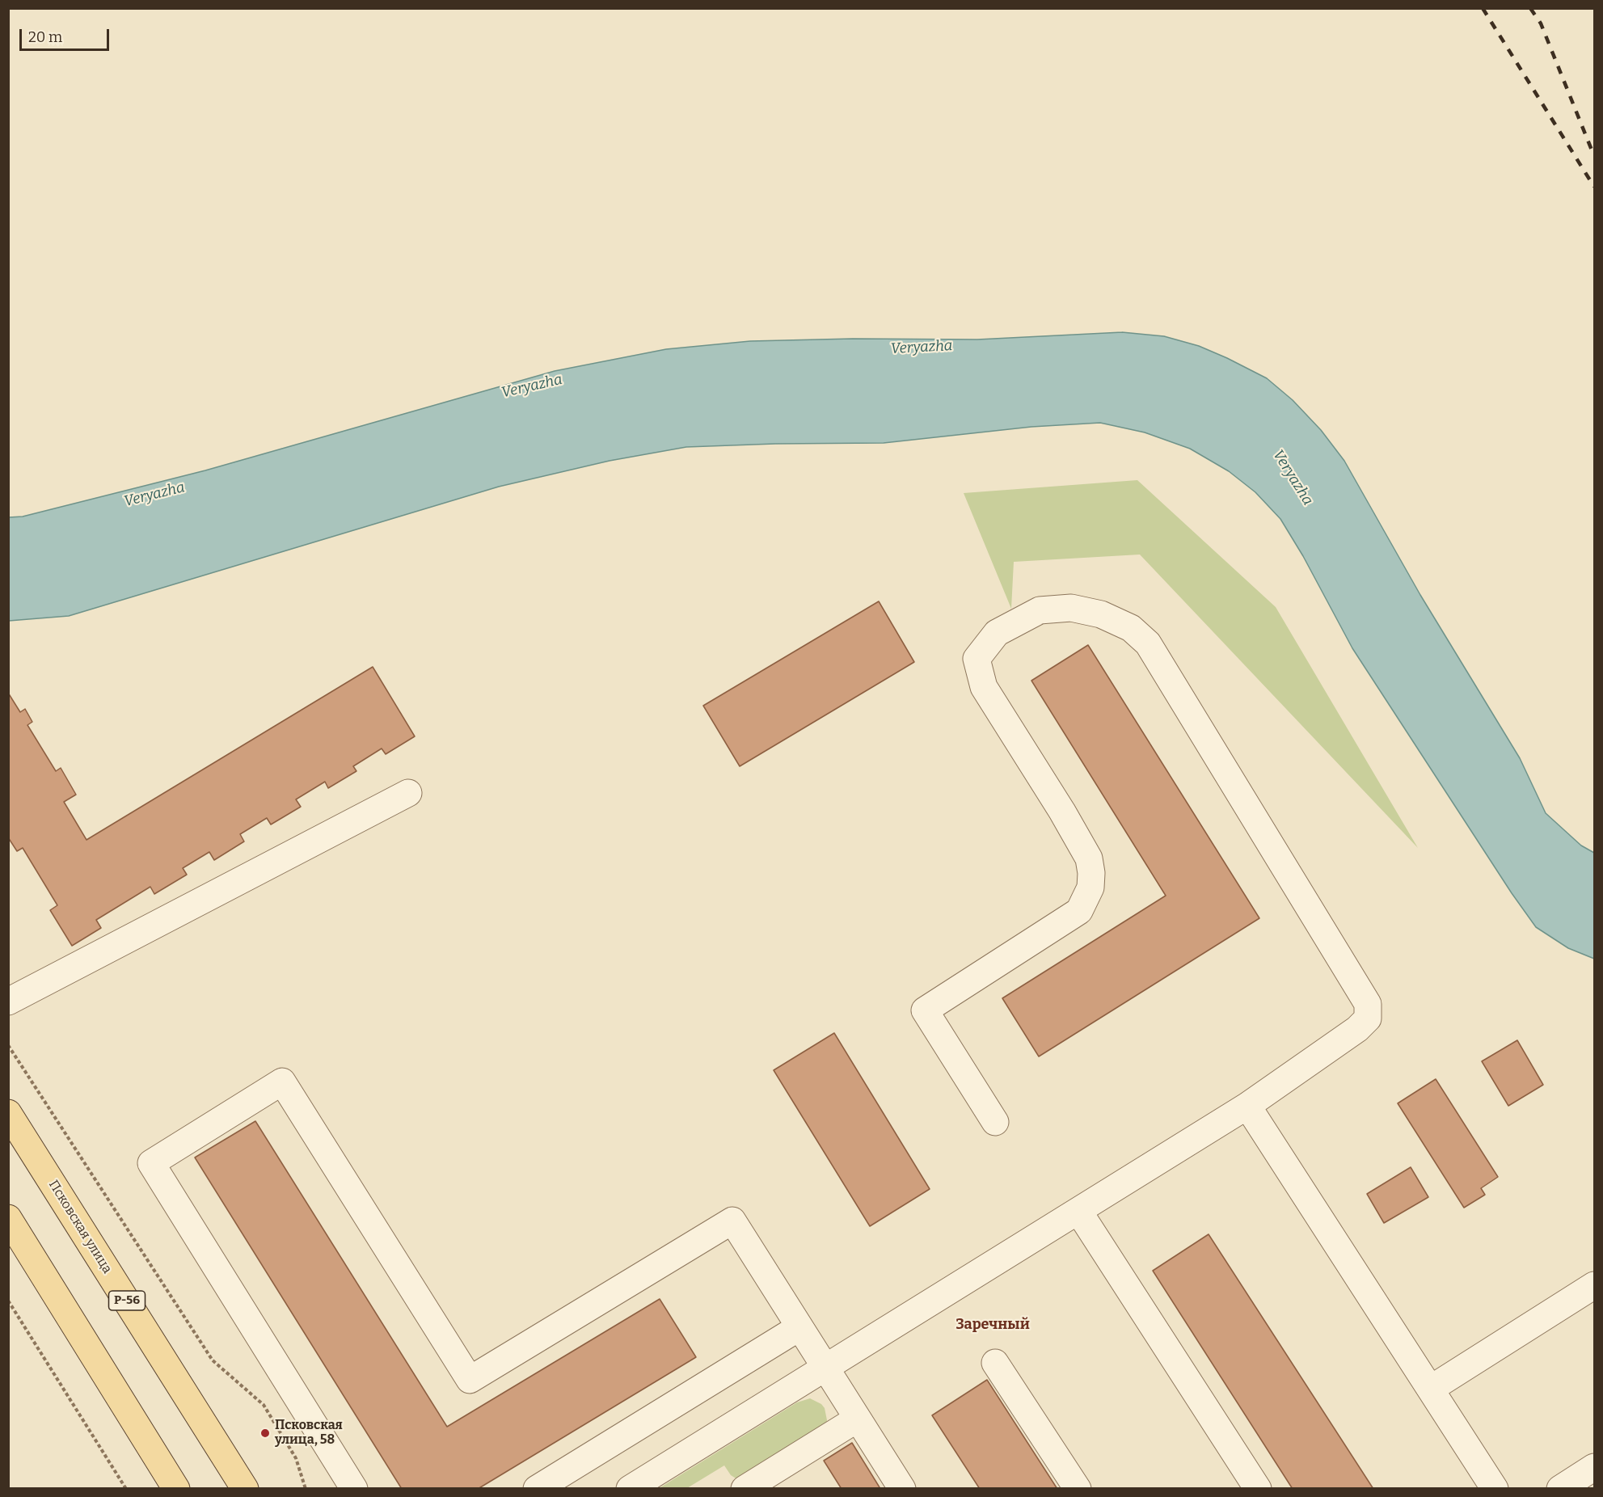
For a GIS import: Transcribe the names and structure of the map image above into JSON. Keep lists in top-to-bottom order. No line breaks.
{"streets":{"main road":["Псковская улица","Р-56"]},"districts":["Заречный"],"water":["Veryazha"],"places":["Псковская улица, 58"],"scale_bar":"20 m"}
